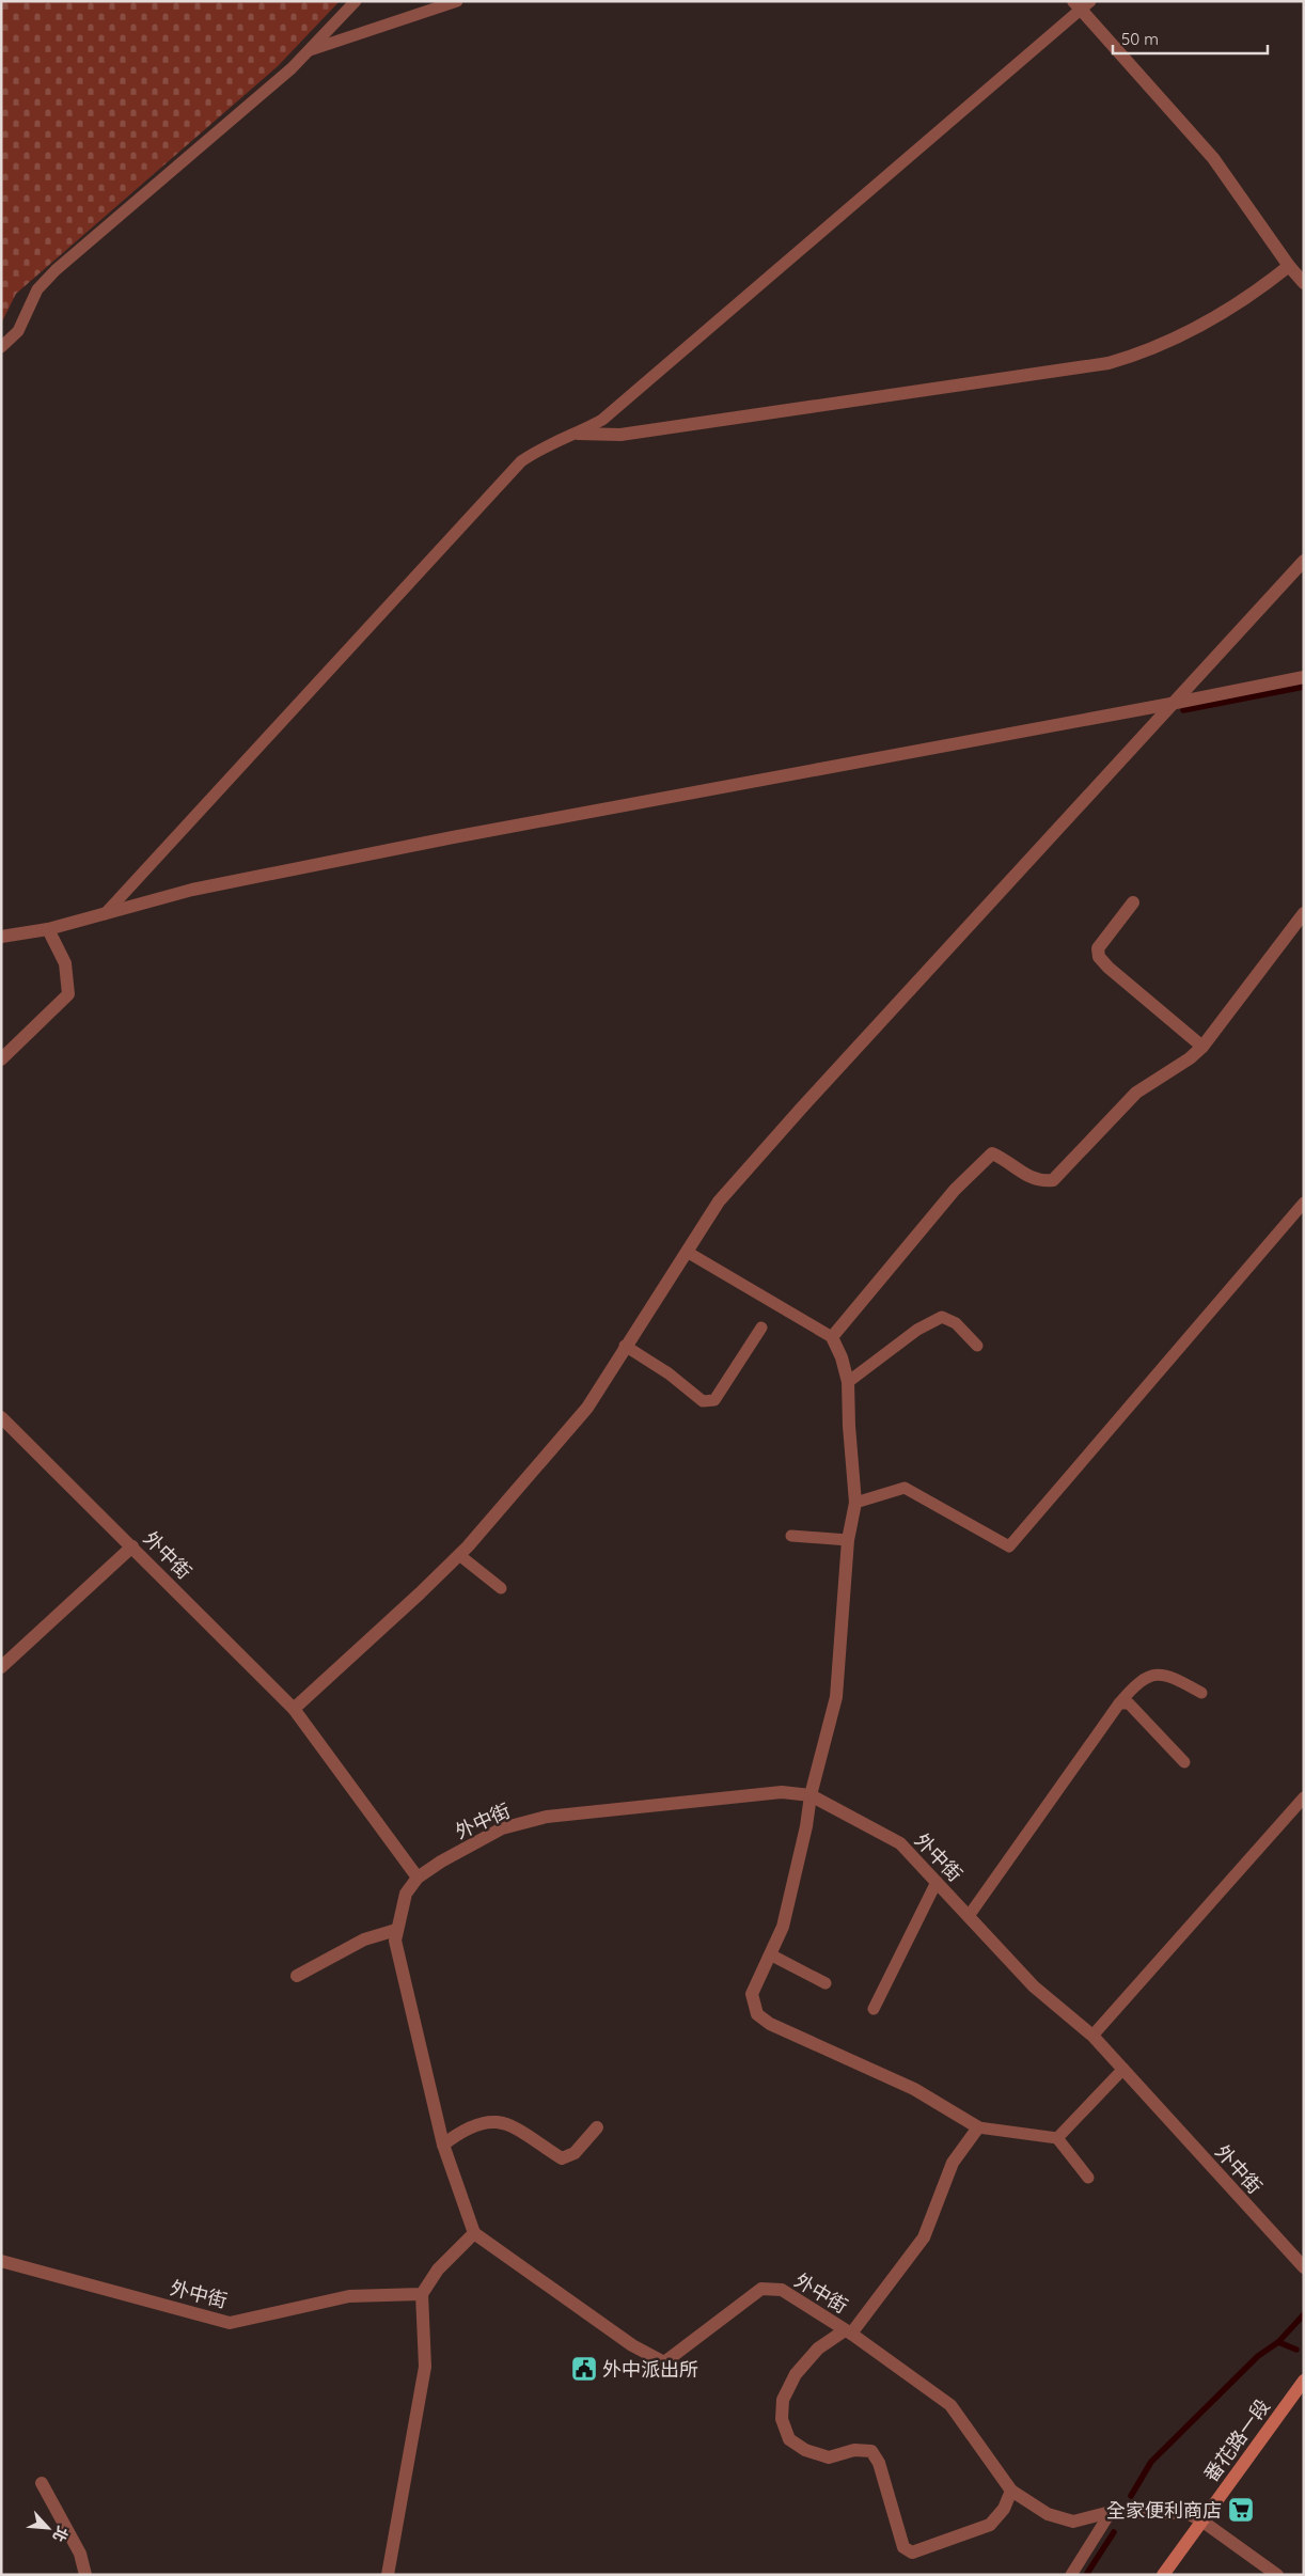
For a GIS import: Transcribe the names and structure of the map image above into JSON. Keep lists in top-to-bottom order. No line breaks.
{"streets":{"main road":["番花路一段"],"street":["外中街"]},"crossings":[["外中街","番花路一段"]],"places":{"public building":["外中派出所"],"supermarket":["全家便利商店"]},"scale_bar":"50 m","north":"bottom right"}
